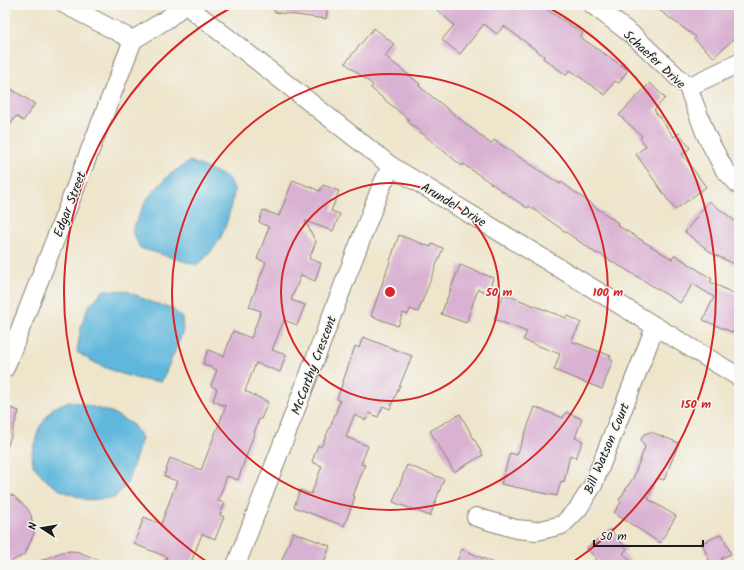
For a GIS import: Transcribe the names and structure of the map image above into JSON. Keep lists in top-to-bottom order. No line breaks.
{"streets":{"street":["Schaefer Drive","Edgar Street","Arundel Drive","McCarthy Crescent","Bill Watson Court"]},"crossings":[["Arundel Drive","McCarthy Crescent"],["Arundel Drive","Bill Watson Court"]],"scale_bar":"50 m","north":"left","rings":["50 m","100 m","150 m"]}
